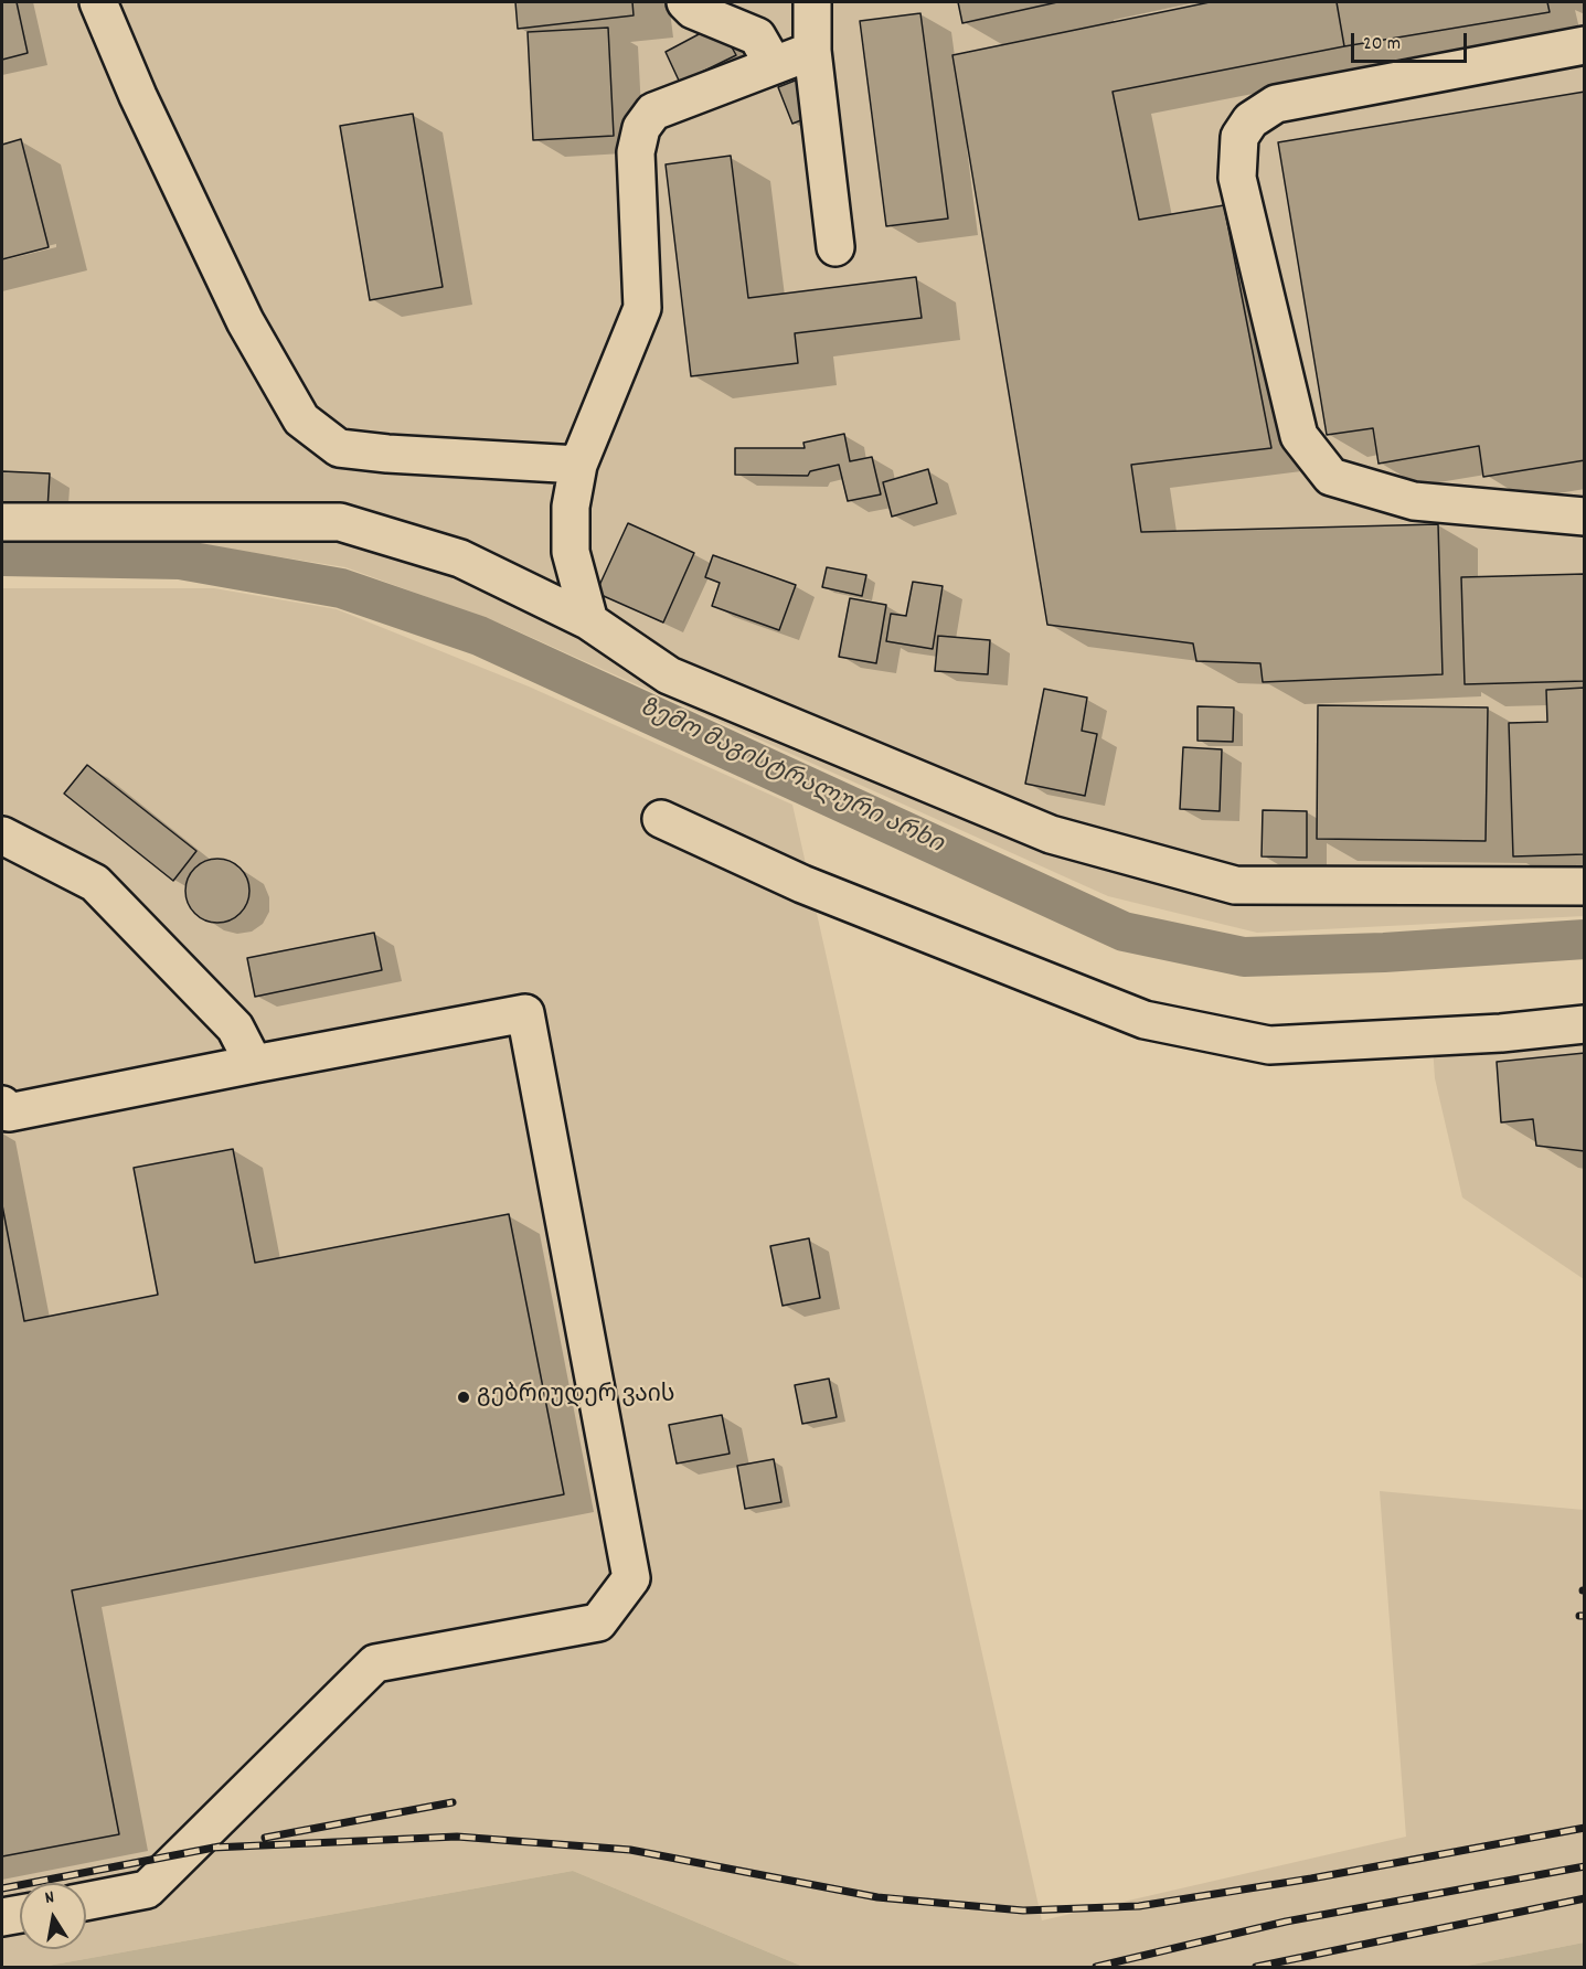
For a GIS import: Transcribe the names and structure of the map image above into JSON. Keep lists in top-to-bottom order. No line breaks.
{"water":["ზემო მაგისტრალური არხი"],"places":["გებრიუდერ ვაის"],"scale_bar":"20 m","north":"top"}
